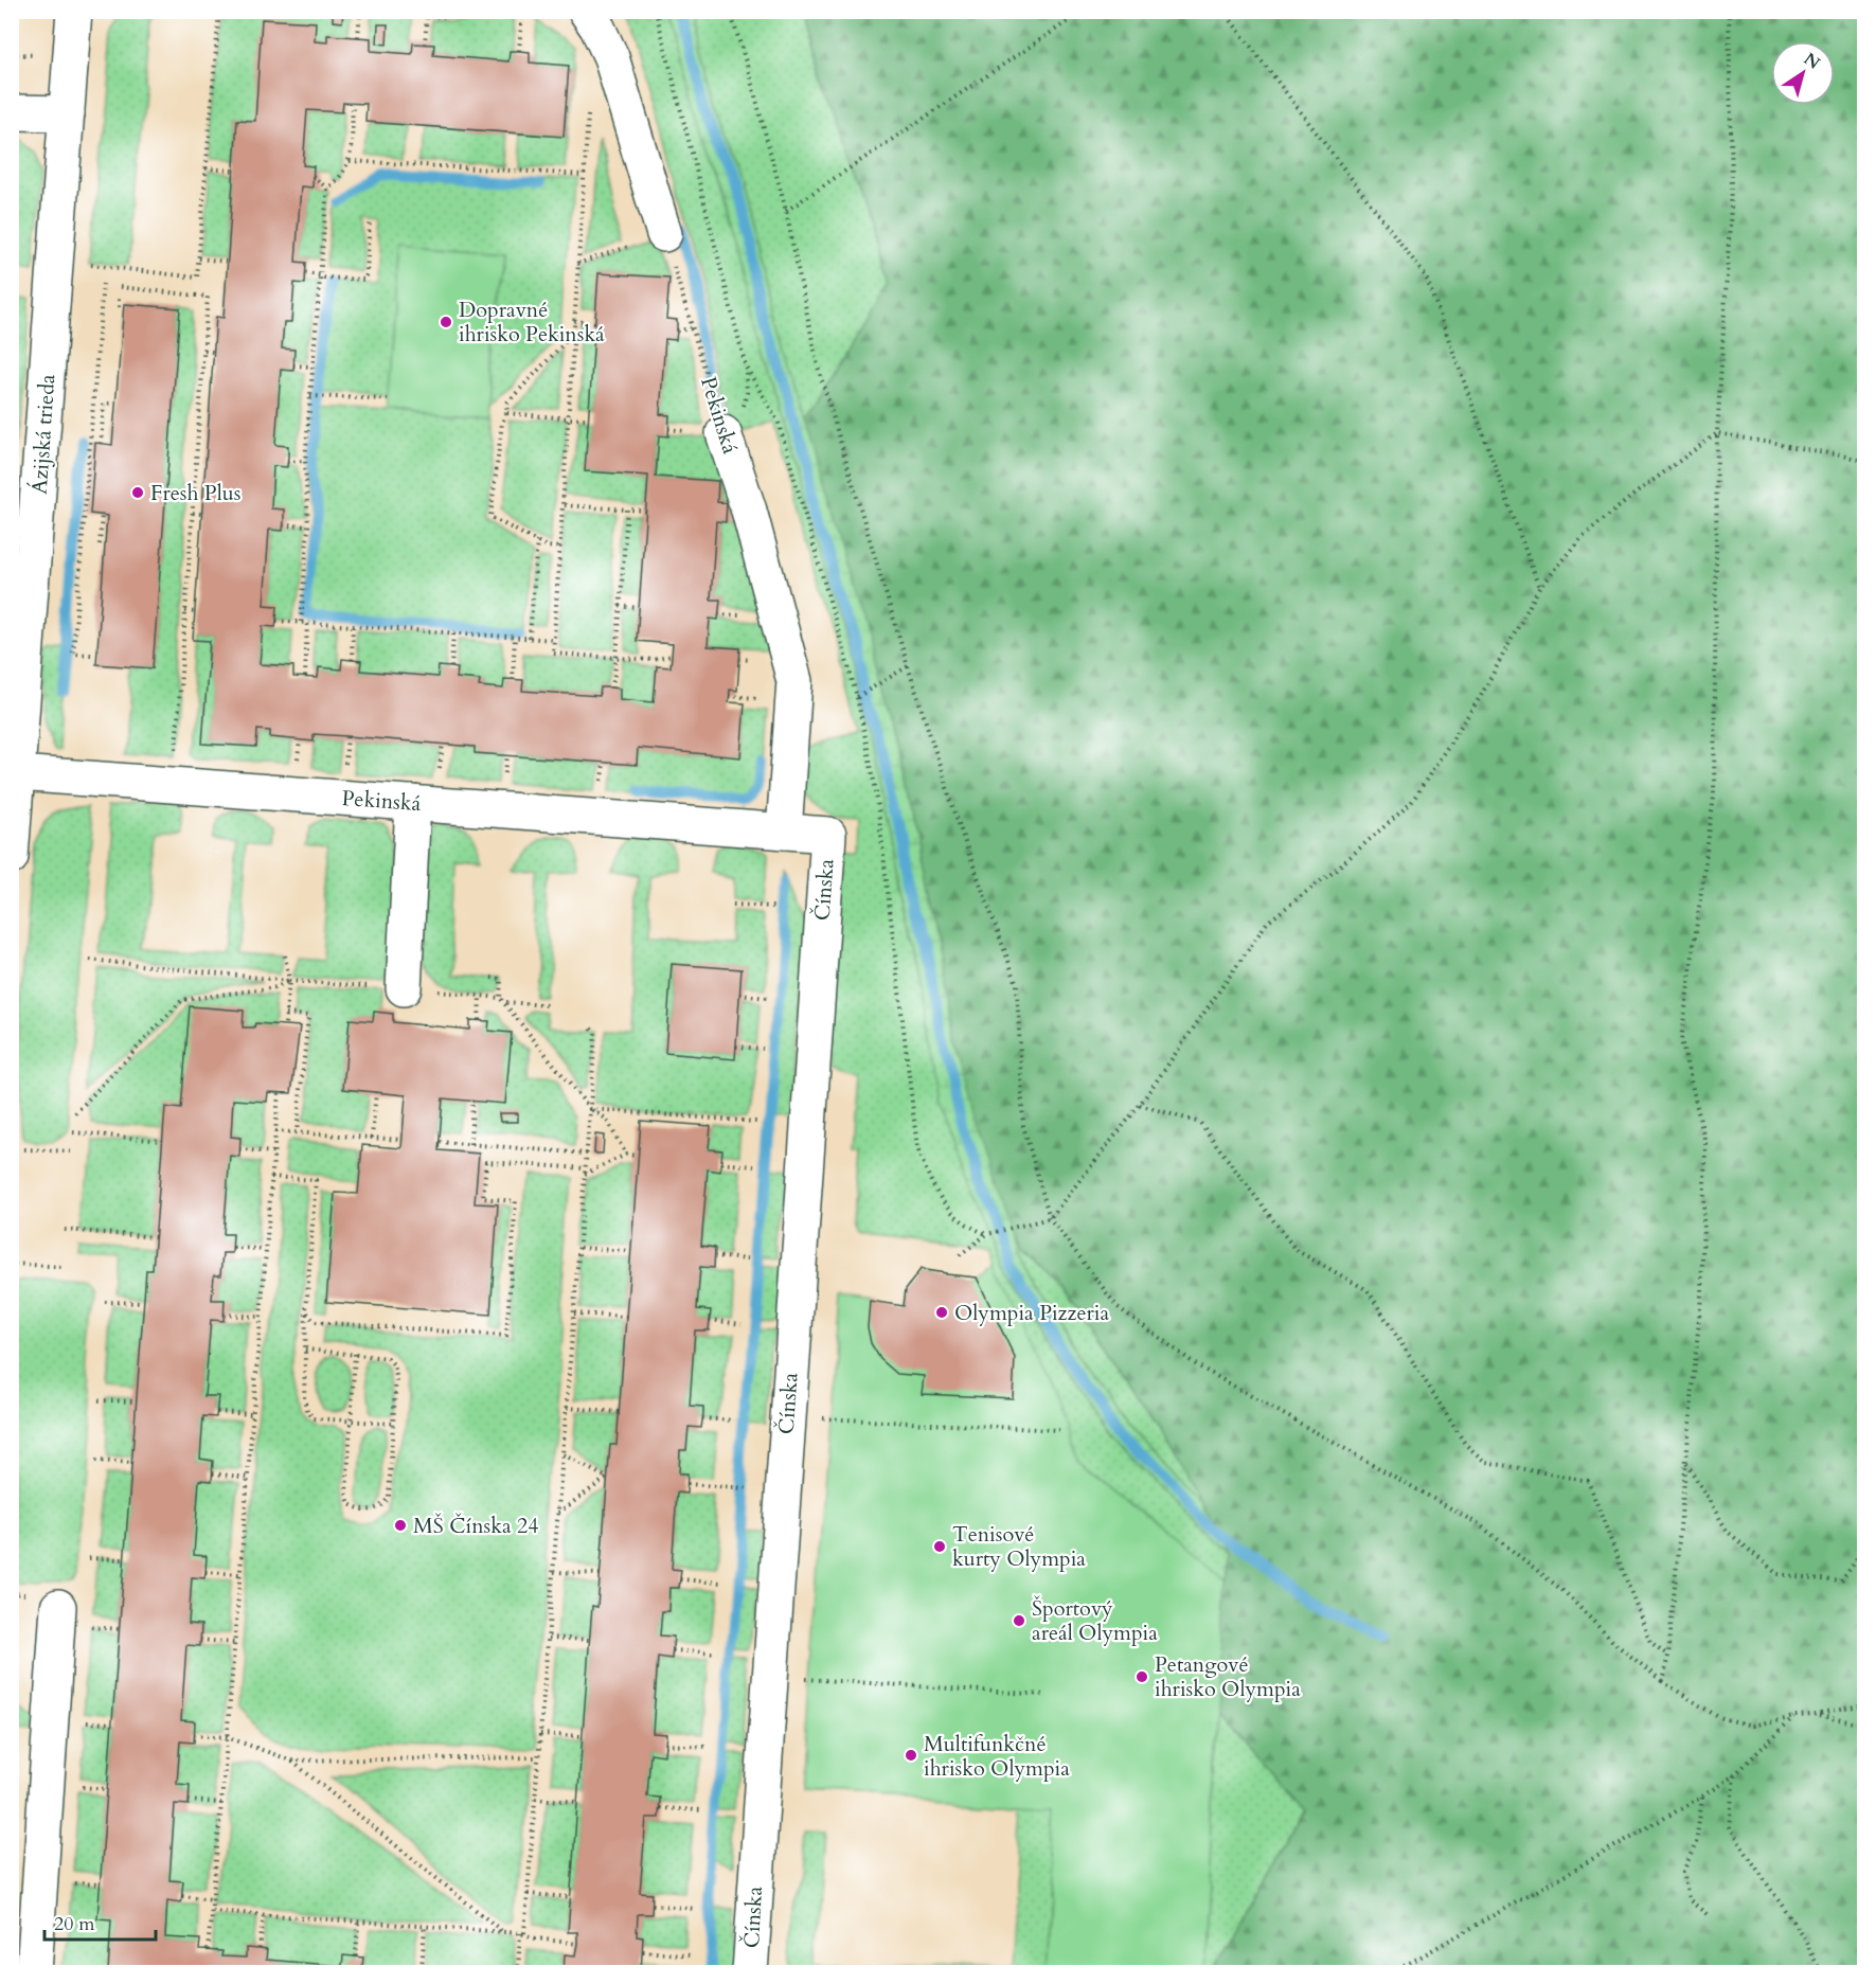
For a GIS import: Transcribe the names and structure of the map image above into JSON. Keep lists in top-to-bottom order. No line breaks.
{"streets":{"street":["Pekinská","Ázijská trieda","Čínska"]},"crossings":[["Pekinská","Ázijská trieda"],["Pekinská","Čínska"]],"places":["Dopravné ihrisko Pekinská","Fresh Plus","Olympia Pizzeria","MŠ Čínska 24","Tenisové kurty Olympia","Športový areál Olympia","Petangové ihrisko Olympia","Multifunkčné ihrisko Olympia"],"scale_bar":"20 m","north":"top right"}
